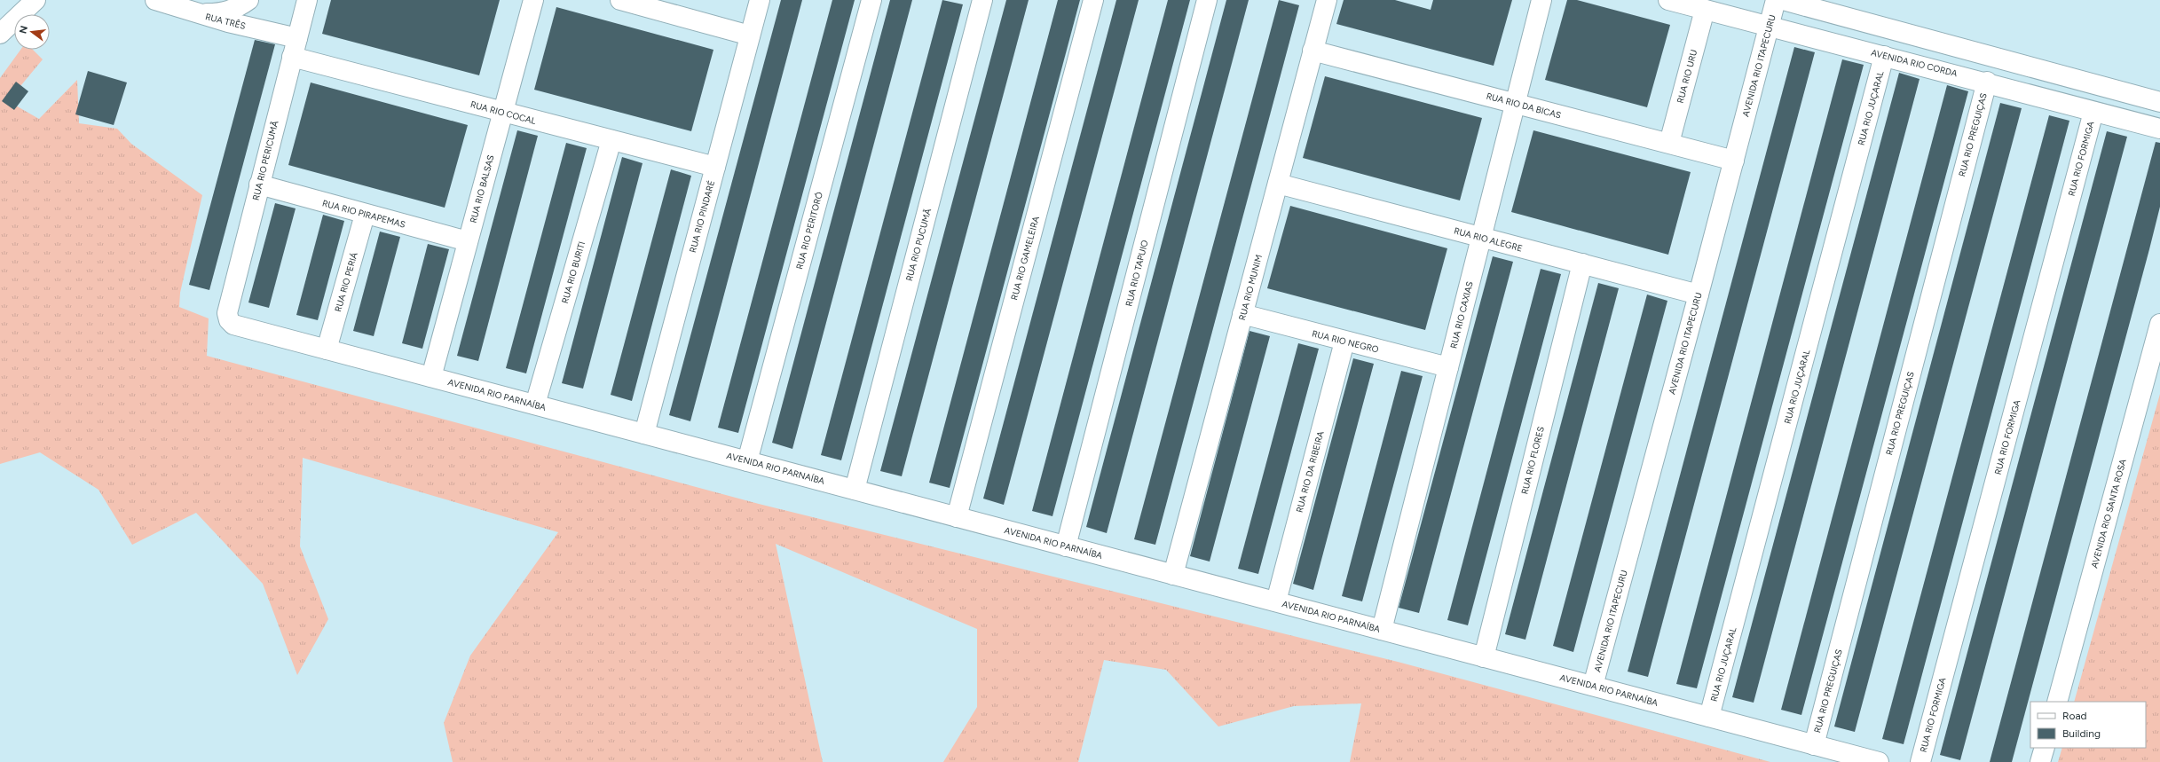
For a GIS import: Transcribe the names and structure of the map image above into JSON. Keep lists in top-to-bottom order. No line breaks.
{"streets":{"street":["RUA TRÊS","AVENIDA RIO CORDA","AVENIDA RIO ITAPECURU","RUA RIO URU","RUA RIO DA BICAS","RUA RIO JUÇARAL","RUA RIO COCAL","RUA RIO PREGUIÇAS","RUA RIO FORMIGA","RUA RIO PERICUMÃ","RUA RIO BALSAS","RUA RIO PIRAPEMAS","RUA RIO PINDARÉ","RUA RIO PERITORÓ","RUA RIO ALEGRE","RUA RIO PUCUMÃ","RUA RIO GAMELEIRA","RUA RIO BURITI","RUA RIO TAPUIO","RUA RIO PERIÁ","RUA RIO MUNIM","RUA RIO CAXIAS","RUA RIO NEGRO","AVENIDA RIO PARNAÍBA","RUA RIO FLORES","RUA RIO DA RIBEIRA","AVENIDA RIO SANTA ROSA"]},"crossings":[["RUA TRÊS","RUA RIO PERICUMÃ"],["AVENIDA RIO CORDA","AVENIDA RIO ITAPECURU"],["AVENIDA RIO CORDA","RUA RIO URU"],["AVENIDA RIO CORDA","RUA RIO JUÇARAL"],["AVENIDA RIO CORDA","RUA RIO PREGUIÇAS"],["AVENIDA RIO CORDA","RUA RIO FORMIGA"],["AVENIDA RIO ITAPECURU","RUA RIO DA BICAS"],["AVENIDA RIO ITAPECURU","RUA RIO ALEGRE"],["AVENIDA RIO ITAPECURU","AVENIDA RIO PARNAÍBA"],["RUA RIO URU","RUA RIO DA BICAS"],["RUA RIO DA BICAS","RUA RIO MUNIM"],["RUA RIO DA BICAS","RUA RIO CAXIAS"],["RUA RIO JUÇARAL","AVENIDA RIO PARNAÍBA"],["RUA RIO COCAL","RUA RIO PERICUMÃ"],["RUA RIO COCAL","RUA RIO BALSAS"],["RUA RIO COCAL","RUA RIO PINDARÉ"],["RUA RIO COCAL","RUA RIO BURITI"],["RUA RIO PREGUIÇAS","AVENIDA RIO PARNAÍBA"],["RUA RIO PERICUMÃ","RUA RIO PIRAPEMAS"],["RUA RIO PERICUMÃ","AVENIDA RIO PARNAÍBA"],["RUA RIO BALSAS","RUA RIO PIRAPEMAS"],["RUA RIO BALSAS","AVENIDA RIO PARNAÍBA"],["RUA RIO PIRAPEMAS","RUA RIO PERIÁ"],["RUA RIO PINDARÉ","AVENIDA RIO PARNAÍBA"],["RUA RIO PERITORÓ","AVENIDA RIO PARNAÍBA"],["RUA RIO ALEGRE","RUA RIO MUNIM"],["RUA RIO ALEGRE","RUA RIO CAXIAS"],["RUA RIO ALEGRE","RUA RIO FLORES"],["RUA RIO PUCUMÃ","AVENIDA RIO PARNAÍBA"],["RUA RIO GAMELEIRA","AVENIDA RIO PARNAÍBA"],["RUA RIO BURITI","AVENIDA RIO PARNAÍBA"],["RUA RIO TAPUIO","AVENIDA RIO PARNAÍBA"],["RUA RIO PERIÁ","AVENIDA RIO PARNAÍBA"],["RUA RIO MUNIM","RUA RIO NEGRO"],["RUA RIO MUNIM","AVENIDA RIO PARNAÍBA"],["RUA RIO CAXIAS","RUA RIO NEGRO"],["RUA RIO CAXIAS","AVENIDA RIO PARNAÍBA"],["RUA RIO NEGRO","RUA RIO DA RIBEIRA"],["AVENIDA RIO PARNAÍBA","RUA RIO FLORES"],["AVENIDA RIO PARNAÍBA","RUA RIO DA RIBEIRA"]],"legend":["Road","Building"],"north":"left"}
